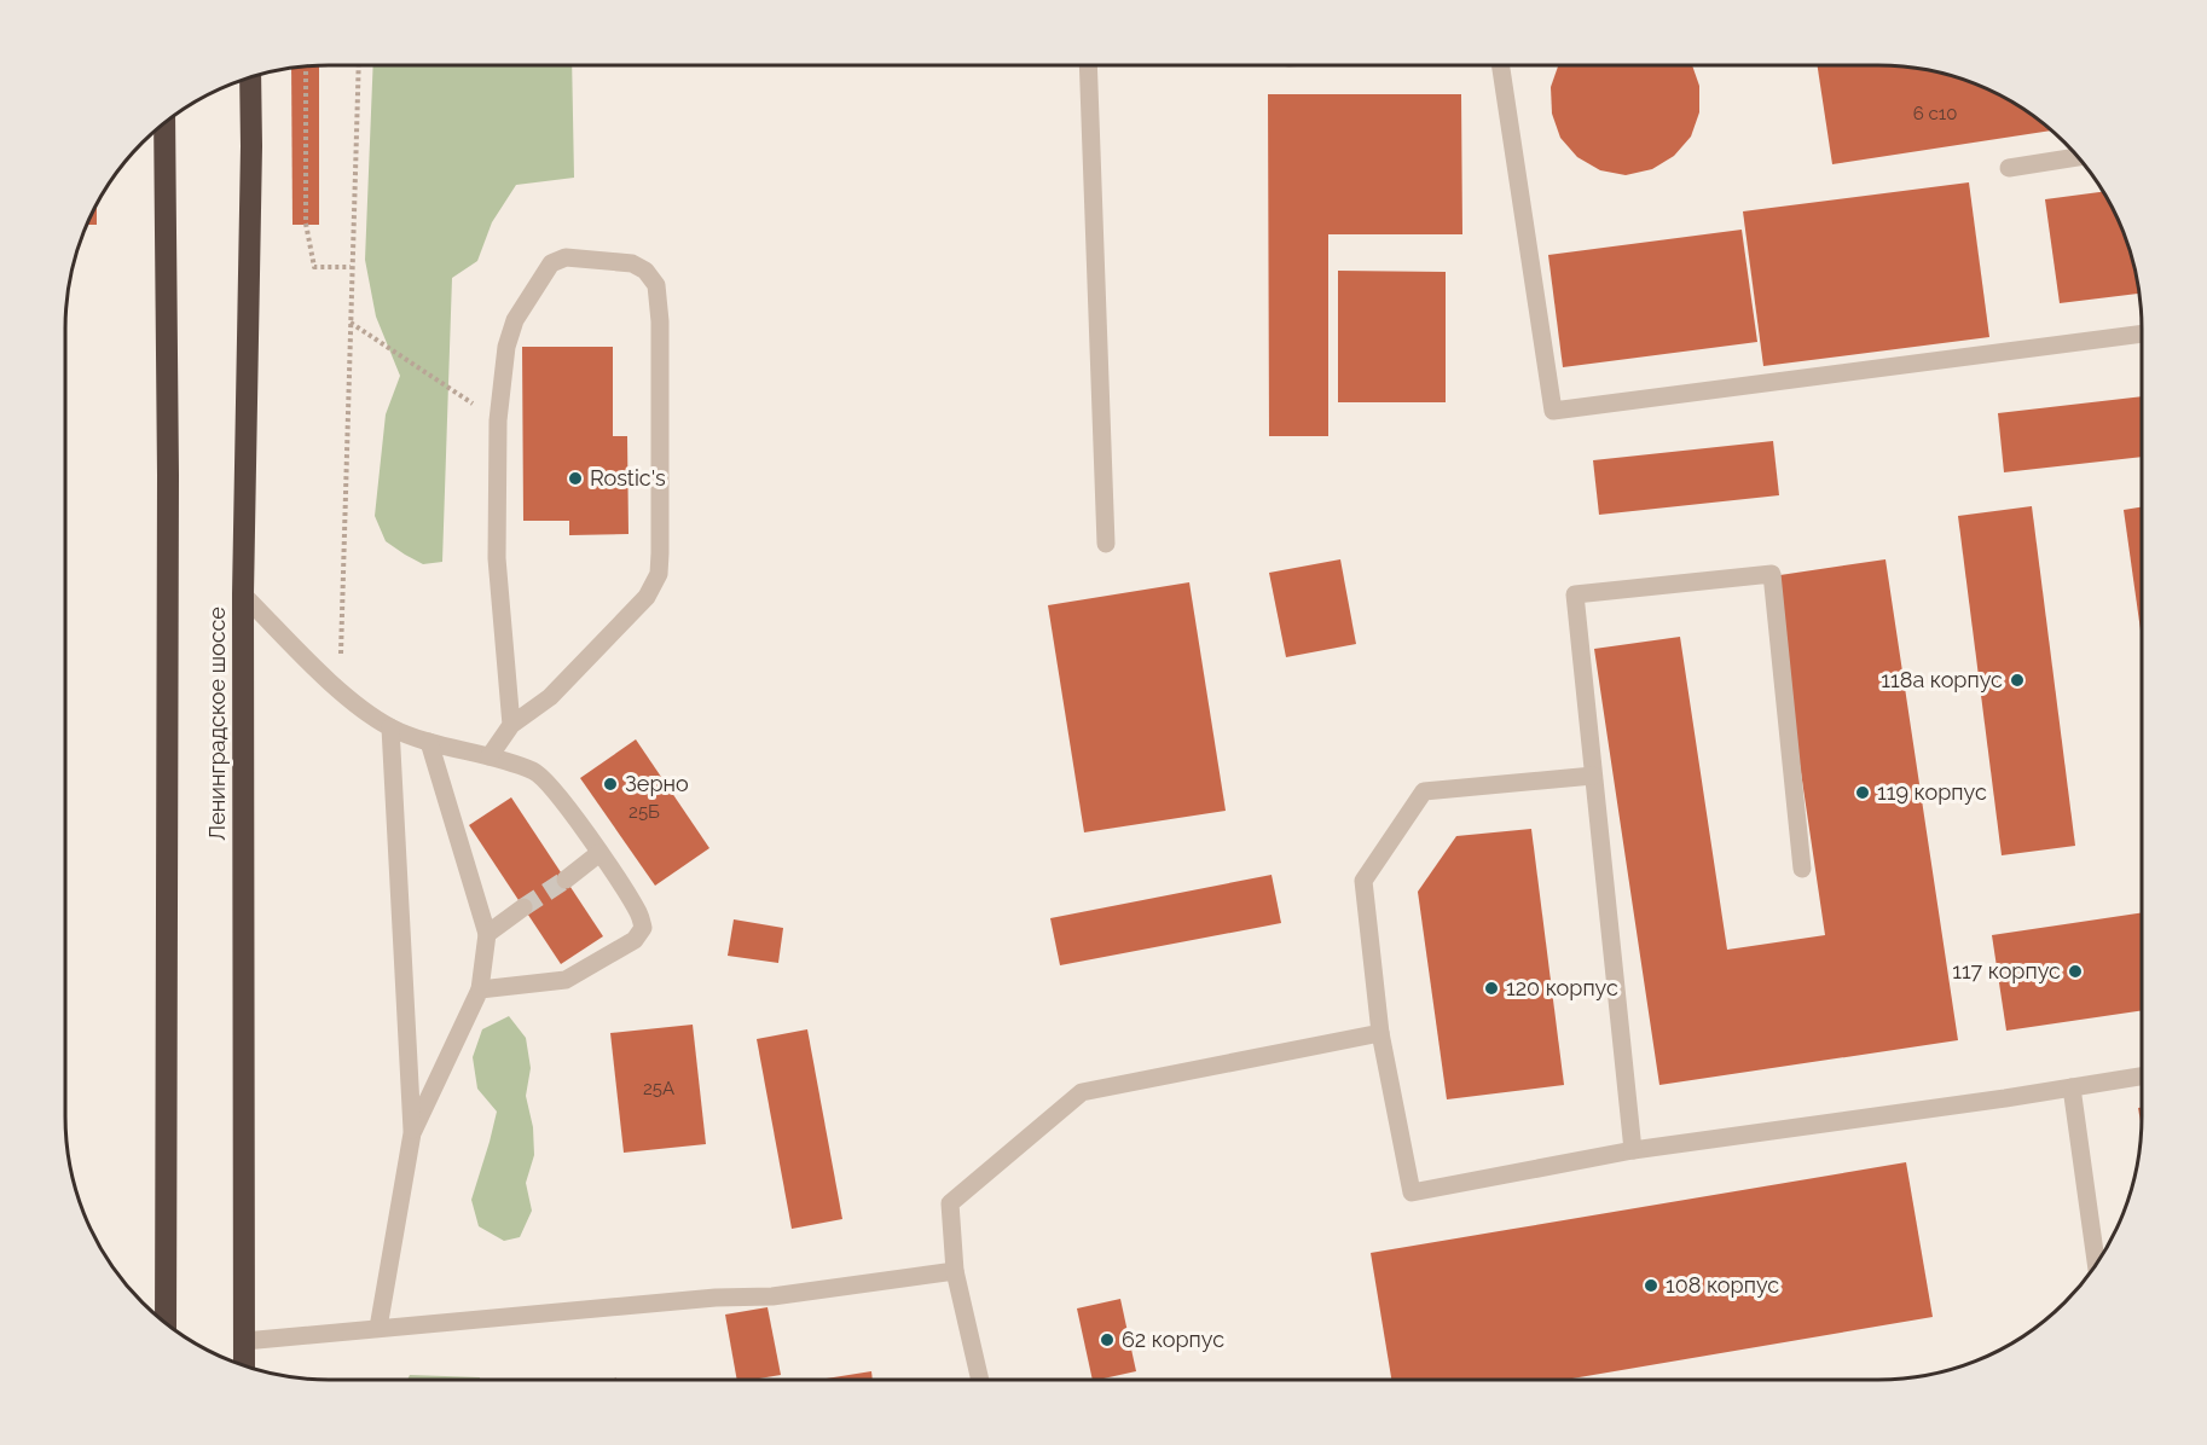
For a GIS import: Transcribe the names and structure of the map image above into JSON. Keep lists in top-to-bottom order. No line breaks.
{"streets":{"highway":["Ленинградское шоссе"]},"places":["Rostic's","118а корпус","Зерно","119 корпус","117 корпус","120 корпус","108 корпус","62 корпус"],"house_numbers":["6 с10","25Б","25А"]}
